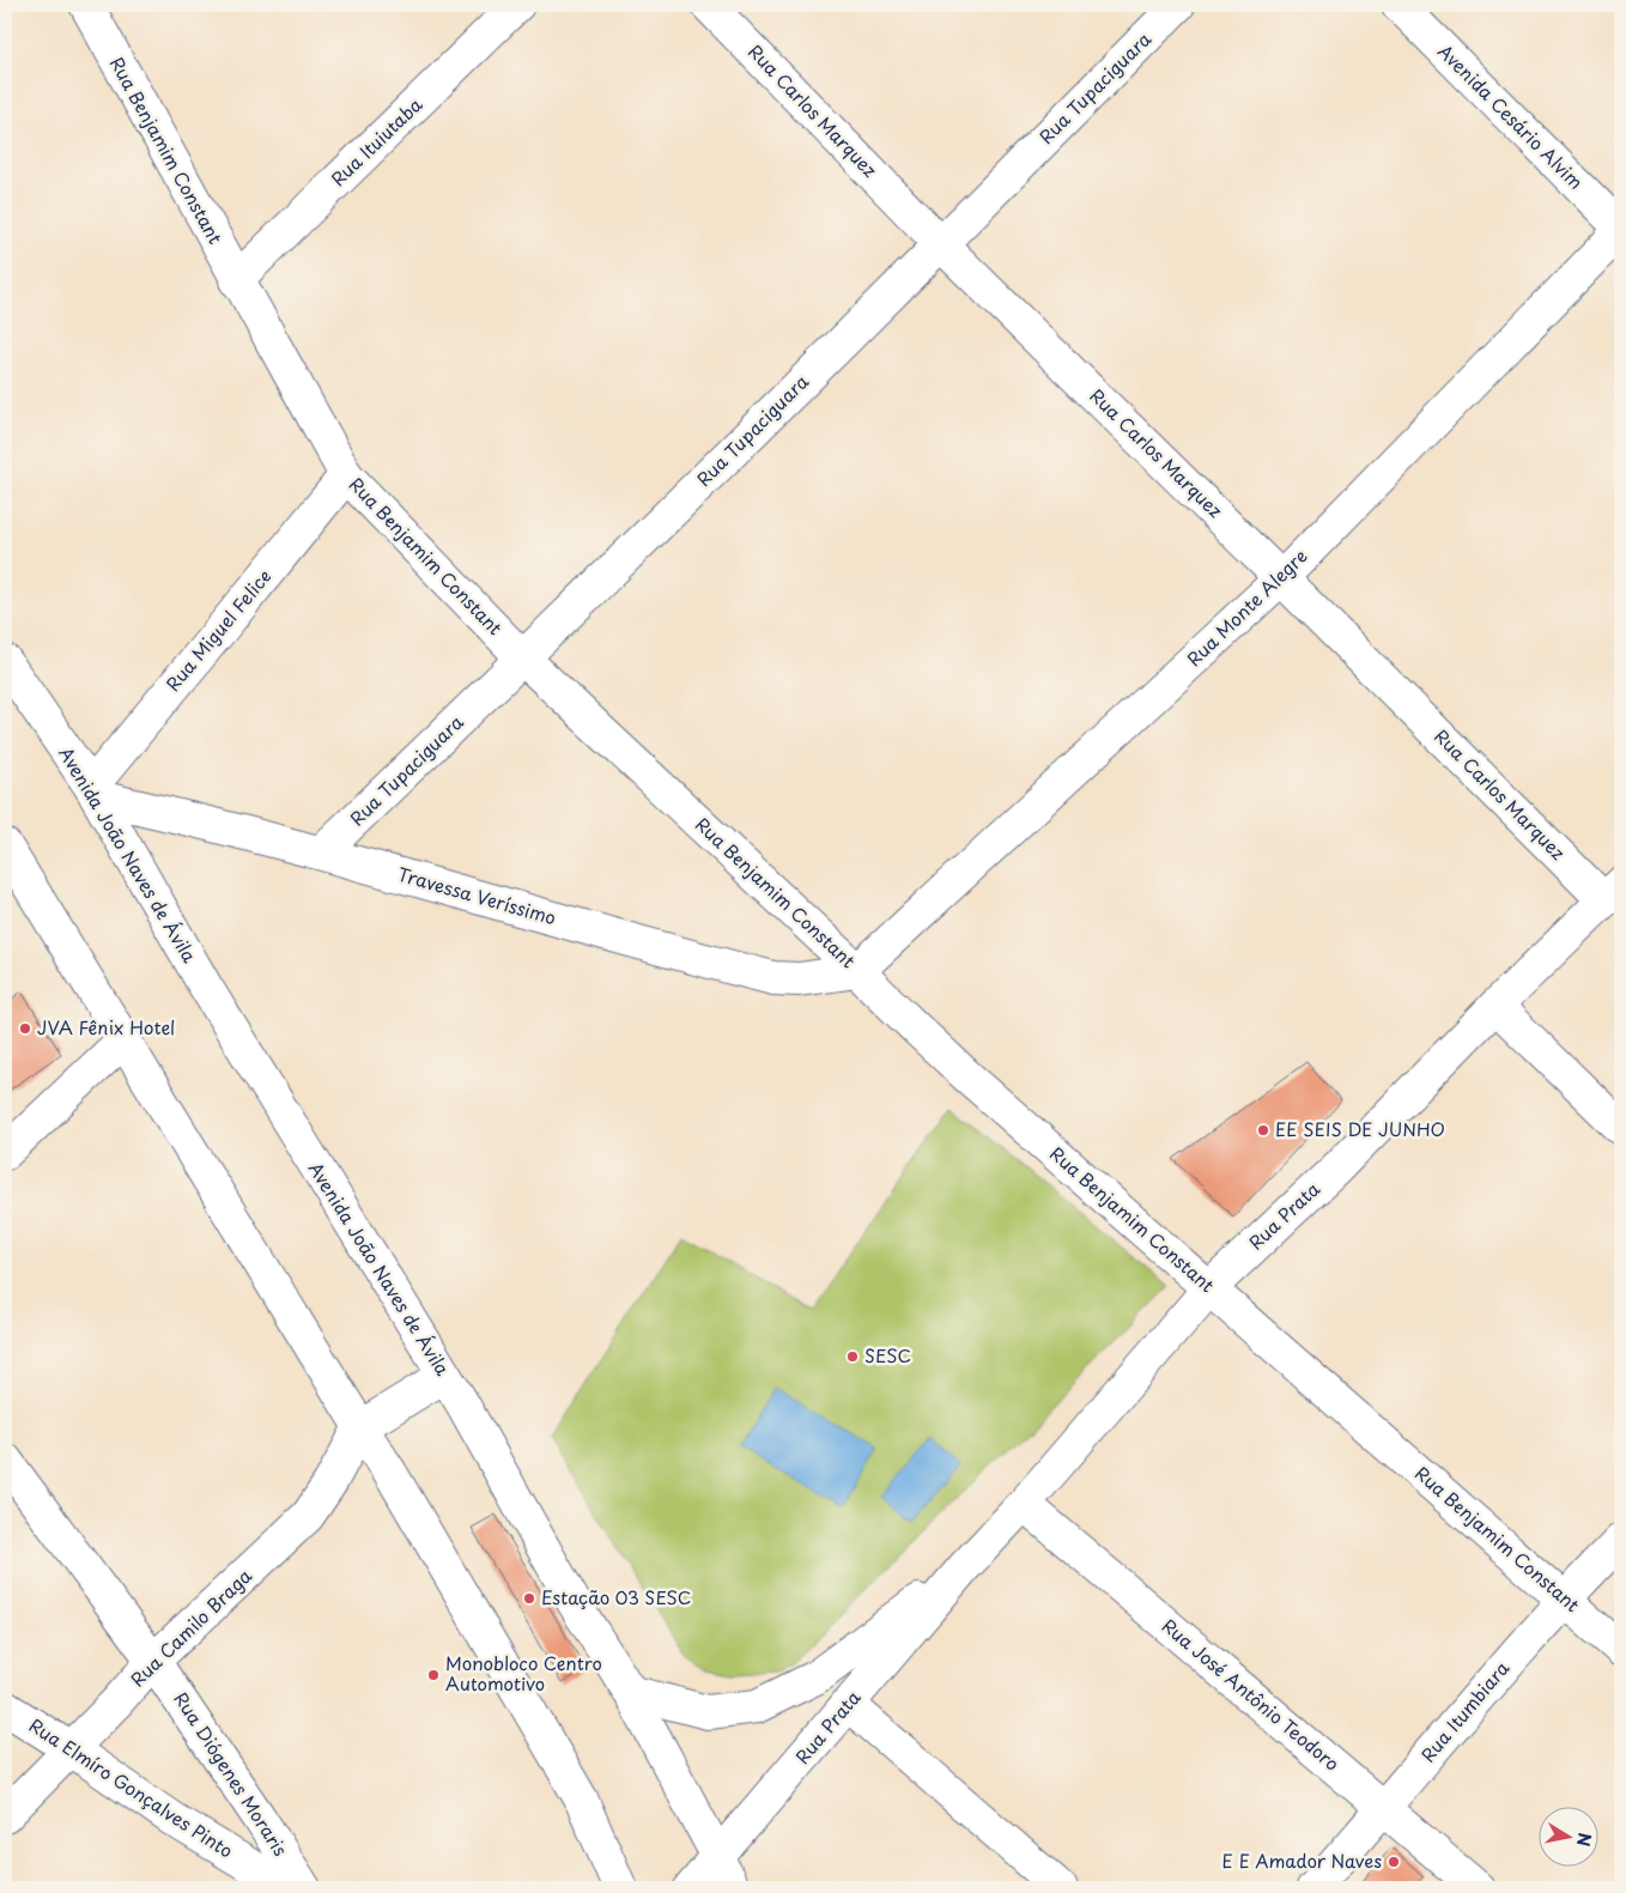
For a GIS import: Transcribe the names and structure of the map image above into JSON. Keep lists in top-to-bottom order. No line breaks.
{"streets":{"street":["Rua Tupaciguara","Rua Carlos Marquez","Avenida Cesário Alvim","Rua Ituiutaba","Rua Benjamim Constant","Rua Monte Alegre","Rua Miguel Felice","Avenida João Naves de Ávila","Travessa Veríssimo","Rua Prata","Rua Camilo Braga","Rua José Antônio Teodoro","Rua Itumbiara","Rua Diógenes Moraris","Rua Elmíro Gonçalves Pinto"]},"crossings":[["Rua Tupaciguara","Rua Carlos Marquez"],["Rua Tupaciguara","Rua Benjamim Constant"],["Rua Tupaciguara","Travessa Veríssimo"],["Rua Carlos Marquez","Rua Monte Alegre"],["Rua Carlos Marquez","Rua Prata"],["Avenida Cesário Alvim","Rua Monte Alegre"],["Rua Ituiutaba","Rua Benjamim Constant"],["Rua Benjamim Constant","Rua Monte Alegre"],["Rua Benjamim Constant","Rua Miguel Felice"],["Rua Benjamim Constant","Travessa Veríssimo"],["Rua Benjamim Constant","Rua Prata"],["Rua Benjamim Constant","Rua Itumbiara"],["Rua Monte Alegre","Travessa Veríssimo"],["Rua Miguel Felice","Avenida João Naves de Ávila"],["Rua Miguel Felice","Travessa Veríssimo"],["Avenida João Naves de Ávila","Travessa Veríssimo"],["Avenida João Naves de Ávila","Rua Prata"],["Rua Prata","Rua José Antônio Teodoro"],["Rua Camilo Braga","Rua Diógenes Moraris"],["Rua Camilo Braga","Rua Elmíro Gonçalves Pinto"],["Rua José Antônio Teodoro","Rua Itumbiara"]],"places":["JVA Fênix Hotel","EE SEIS DE JUNHO","SESC","Estação 03 SESC","Monobloco Centro Automotivo","E E Amador Naves"],"north":"right"}
